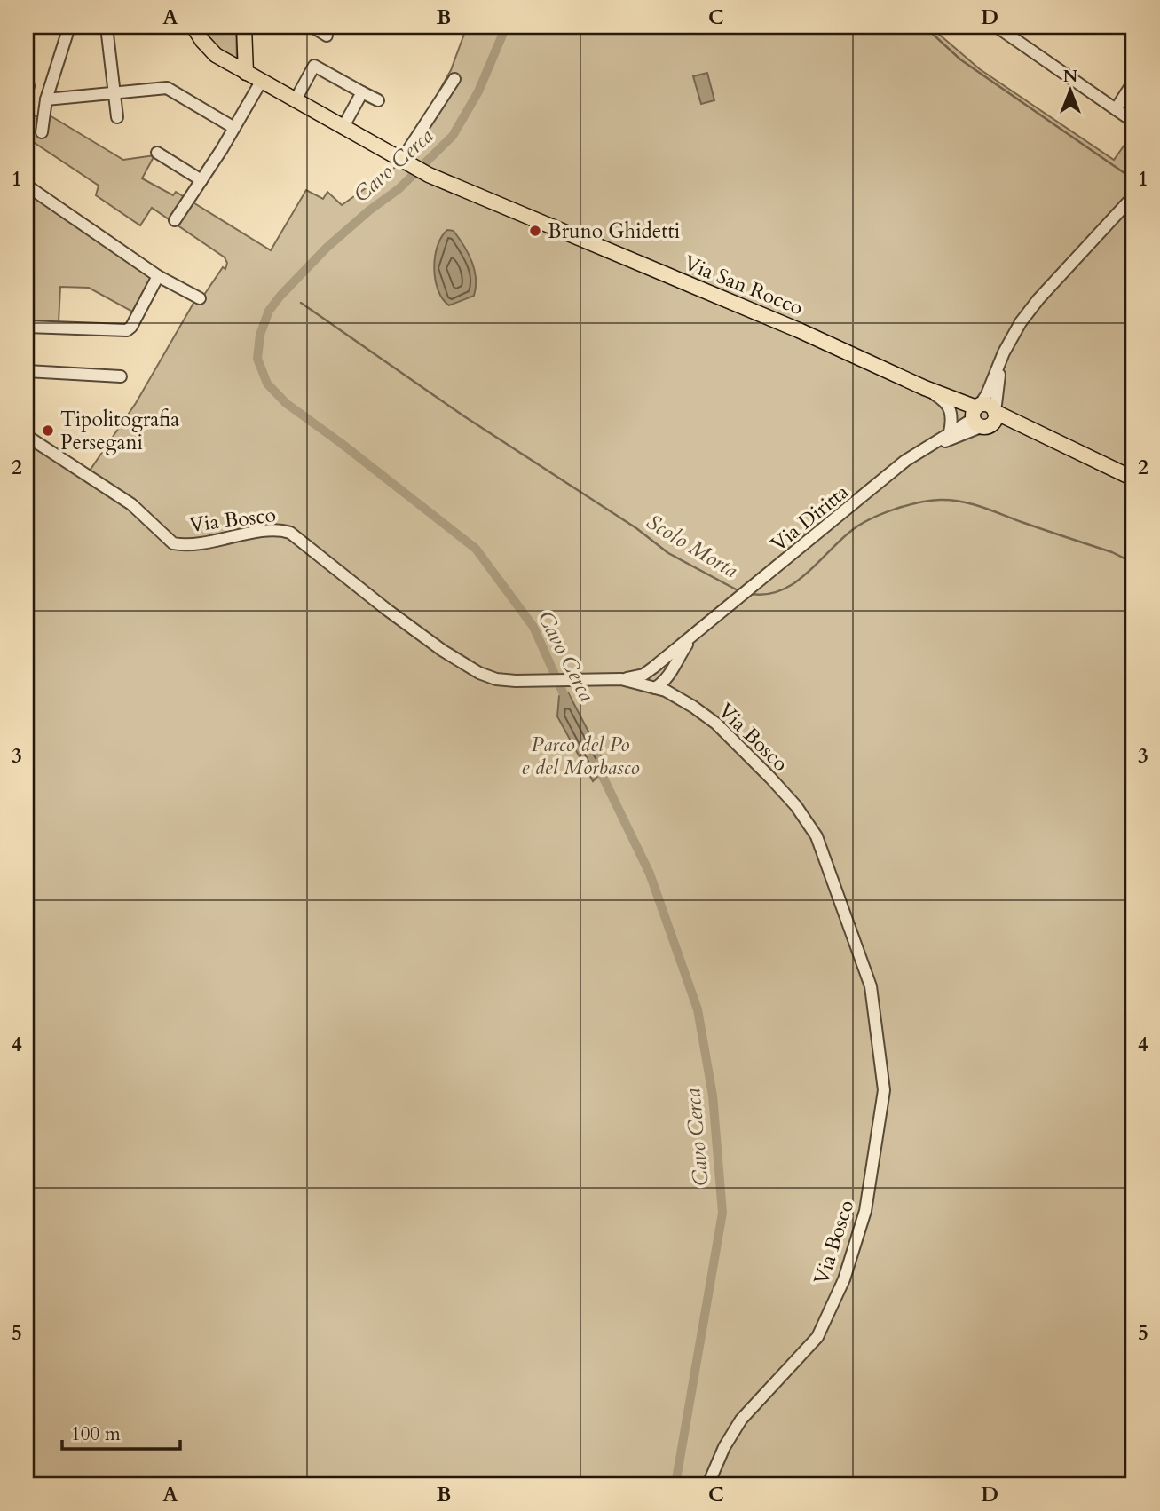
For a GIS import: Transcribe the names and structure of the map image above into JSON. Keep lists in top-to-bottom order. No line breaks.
{"streets":{"main road":["Via San Rocco"],"street":["Via Diritta","Via Bosco"]},"crossings":[["Via San Rocco","Via Diritta"],["Via Diritta","Via Bosco"]],"water":["Cavo Cerca","Scolo Morta"],"parks":["Parco del Po e del Morbasco"],"places":["Bruno Ghidetti","Tipolitografia Persegani"],"scale_bar":"100 m","north":"top","grid":{"columns":["A","B","C","D"],"rows":["1","2","3","4","5"]}}
